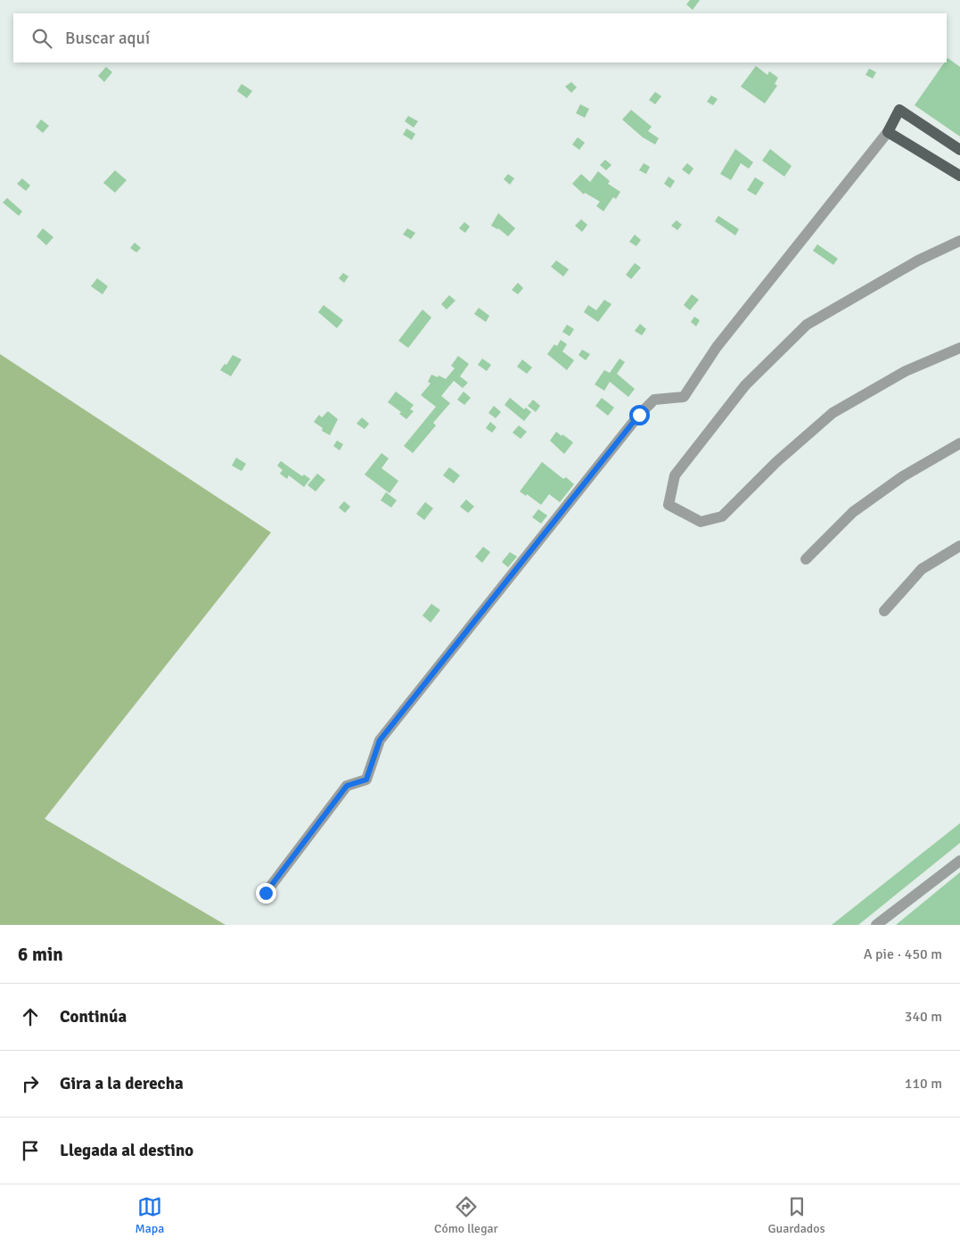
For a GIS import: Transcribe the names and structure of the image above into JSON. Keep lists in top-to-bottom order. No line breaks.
{"page":{"search":"Buscar aquí","heading":["6 min","A pie · 450 m"],"list":[["Continúa","340 m"],["Gira a la derecha","110 m"],"Llegada al destino"],"nav":["Mapa","Cómo llegar","Guardados"]}}
